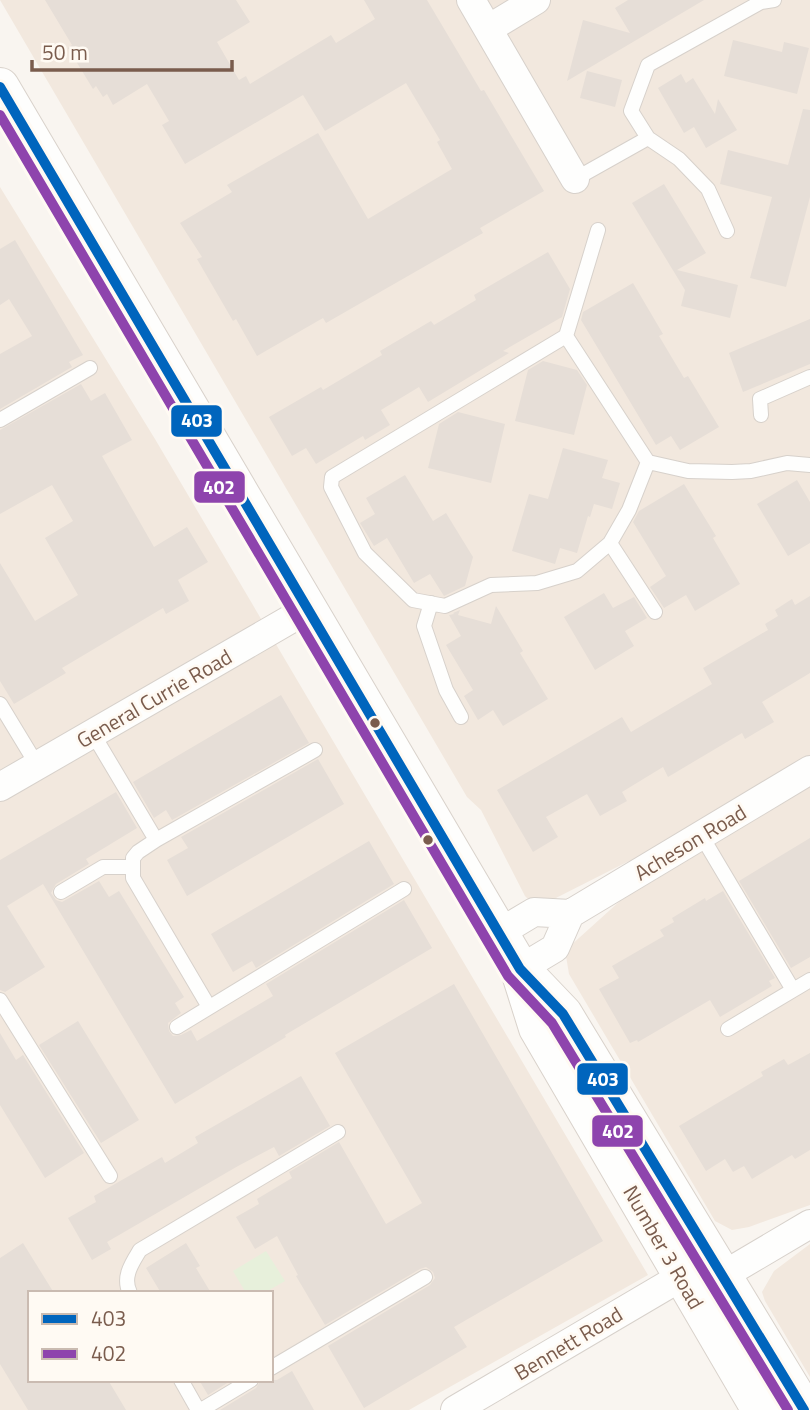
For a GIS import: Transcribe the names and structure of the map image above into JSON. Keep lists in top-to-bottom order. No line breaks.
{"streets":{"main road":["Number 3 Road"],"street":["General Currie Road","Acheson Road","Bennett Road"]},"crossings":[["General Currie Road","Number 3 Road"],["Number 3 Road","Bennett Road"]],"lines":["transit line 403","transit line 402"],"legend":["403","402"],"scale_bar":"50 m"}
